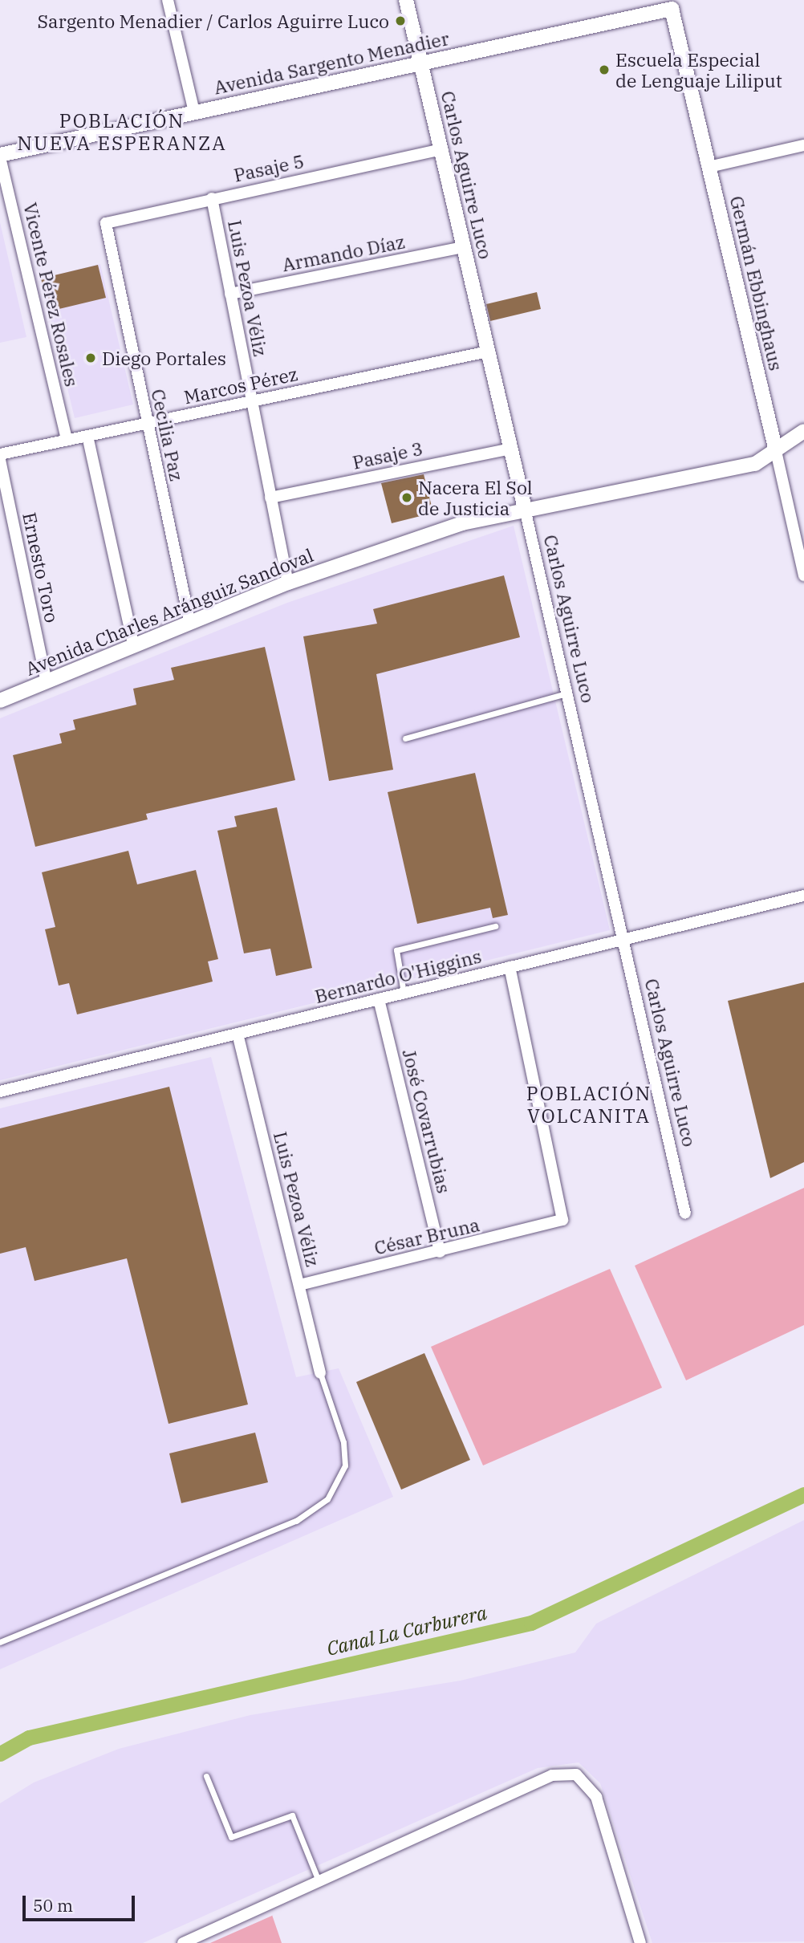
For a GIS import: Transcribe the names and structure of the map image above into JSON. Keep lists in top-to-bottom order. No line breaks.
{"streets":{"street":["Avenida Sargento Menadier","Pasaje 5","Carlos Aguirre Luco","Armando Díaz","Germán Ebbinghaus","Luis Pezoa Véliz","Vicente Pérez Rosales","Marcos Pérez","Cecilia Paz","Pasaje 3","Ernesto Toro","Avenida Charles Aránguiz Sandoval","Bernardo O'Higgins","José Covarrubias","César Bruna"]},"crossings":[["Avenida Sargento Menadier","Carlos Aguirre Luco"],["Avenida Sargento Menadier","Germán Ebbinghaus"],["Avenida Sargento Menadier","Vicente Pérez Rosales"],["Pasaje 5","Carlos Aguirre Luco"],["Pasaje 5","Luis Pezoa Véliz"],["Pasaje 5","Cecilia Paz"],["Carlos Aguirre Luco","Armando Díaz"],["Carlos Aguirre Luco","Marcos Pérez"],["Carlos Aguirre Luco","Pasaje 3"],["Carlos Aguirre Luco","Avenida Charles Aránguiz Sandoval"],["Carlos Aguirre Luco","Bernardo O'Higgins"],["Armando Díaz","Luis Pezoa Véliz"],["Germán Ebbinghaus","Avenida Charles Aránguiz Sandoval"],["Luis Pezoa Véliz","Marcos Pérez"],["Luis Pezoa Véliz","Pasaje 3"],["Luis Pezoa Véliz","Avenida Charles Aránguiz Sandoval"],["Luis Pezoa Véliz","Bernardo O'Higgins"],["Luis Pezoa Véliz","César Bruna"],["Vicente Pérez Rosales","Marcos Pérez"],["Marcos Pérez","Cecilia Paz"],["Cecilia Paz","Avenida Charles Aránguiz Sandoval"],["Ernesto Toro","Avenida Charles Aránguiz Sandoval"],["Bernardo O'Higgins","José Covarrubias"],["Bernardo O'Higgins","César Bruna"],["José Covarrubias","César Bruna"]],"districts":["POBLACIÓN NUEVA ESPERANZA","POBLACIÓN VOLCANITA"],"water":["Canal La Carburera"],"places":["Sargento Menadier / Carlos Aguirre Luco","Escuela Especial de Lenguaje Liliput","Diego Portales","Nacera El Sol de Justicia"],"scale_bar":"50 m"}
